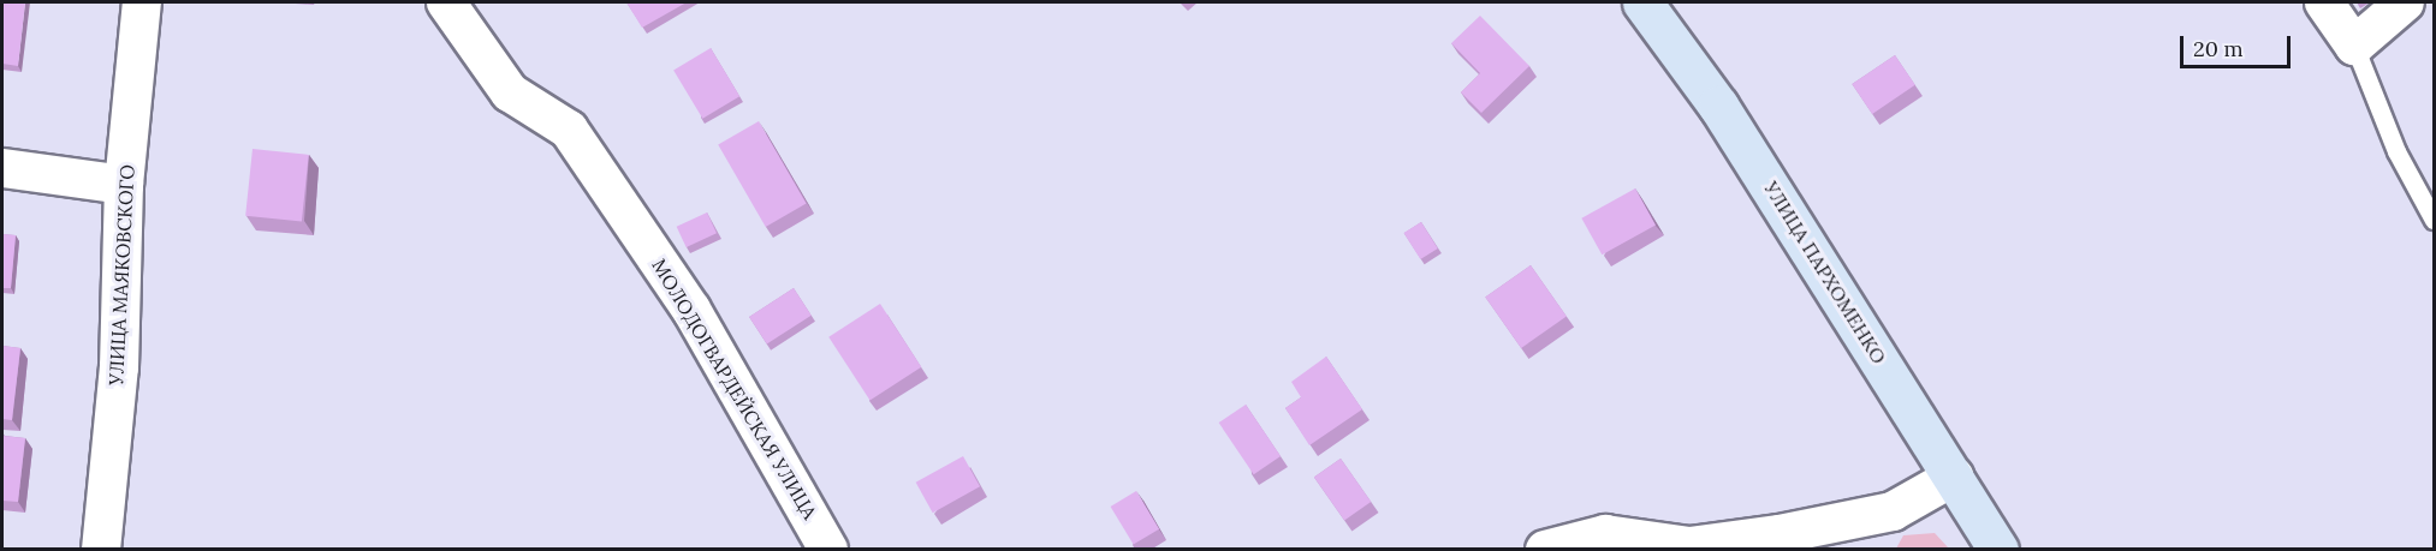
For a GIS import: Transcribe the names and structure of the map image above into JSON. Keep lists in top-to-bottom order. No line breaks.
{"streets":{"street":["УЛИЦА ПАРХОМЕНКО","УЛИЦА МАЯКОВСКОГО","МОЛОДОГВАРДЕЙСКАЯ УЛИЦА"]},"scale_bar":"20 m"}
